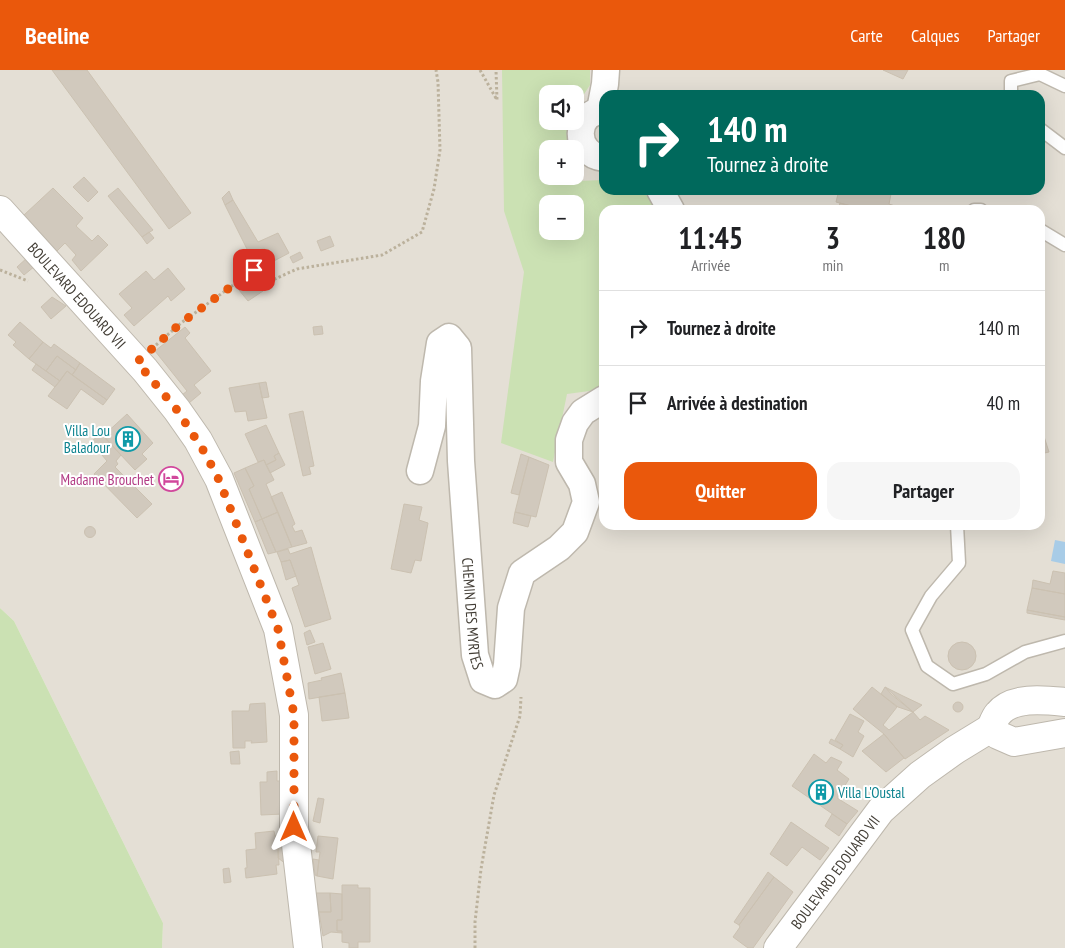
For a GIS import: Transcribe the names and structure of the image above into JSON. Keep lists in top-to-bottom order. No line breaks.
{"streets":{"street":["BOULEVARD EDOUARD VII","CHEMIN DES MYRTES"]},"places":{"building":["Villa Lou Baladour","Villa L'Oustal"],"hotel":["Madame Brouchet"]},"page":{"header":"Beeline","nav":["Carte","Calques","Partager"],"map_buttons":["+","−"],"turn":["140 m","Tournez à droite"],"eta":["11:45","Arrivée","3","min","180","m"],"list":[{"name":"Tournez à droite","value":"140 m"},{"name":"Arrivée à destination","value":"40 m"}],"buttons":["Quitter","Partager"]}}
